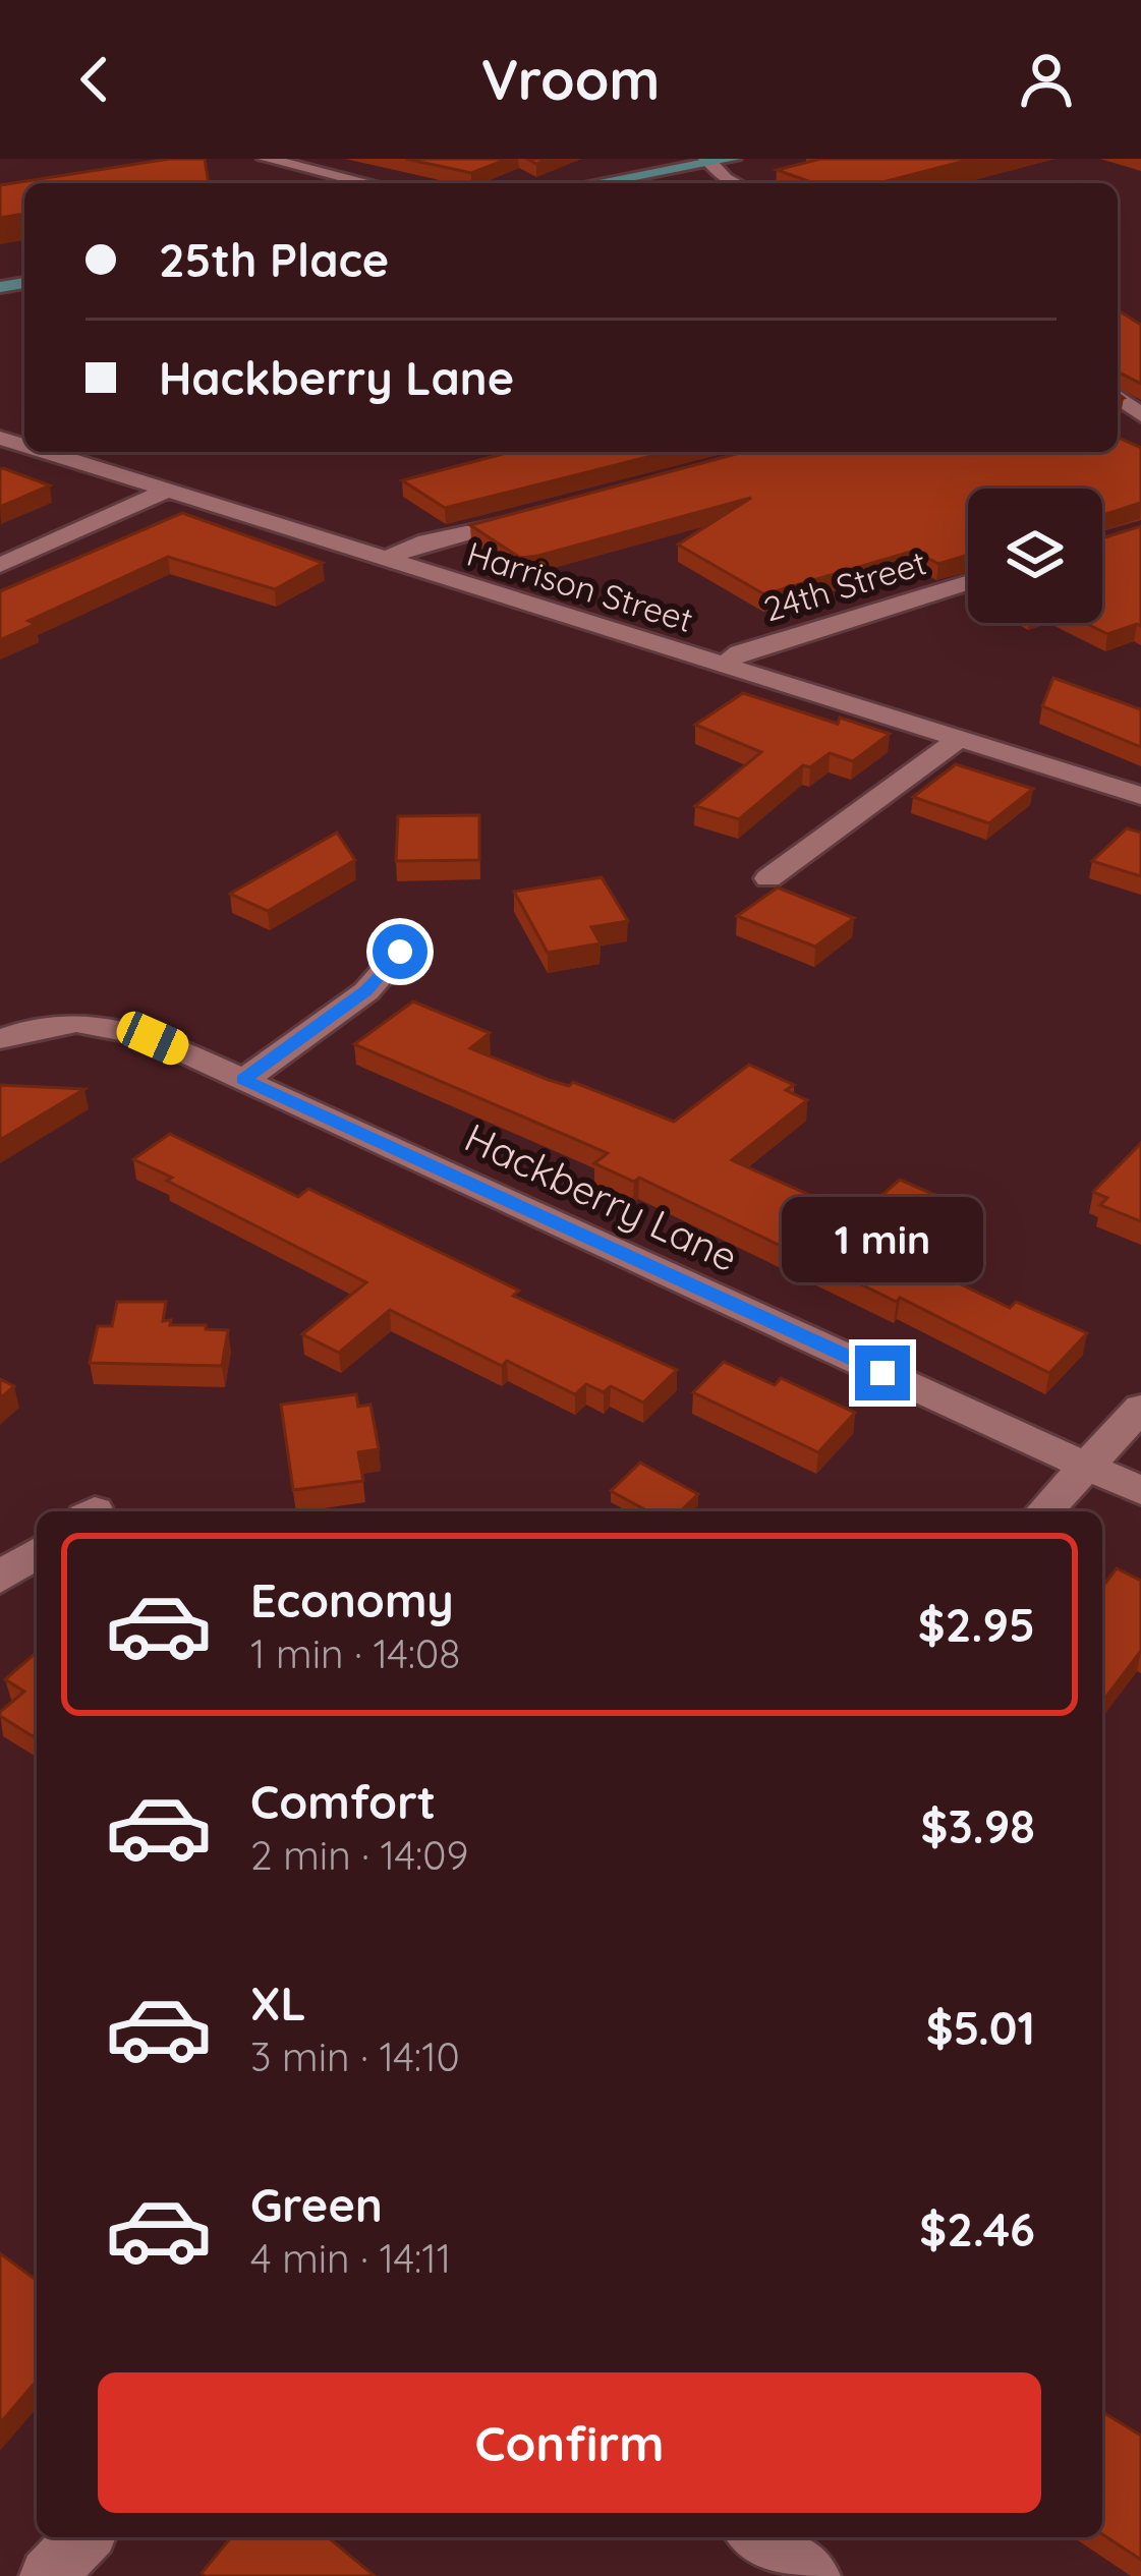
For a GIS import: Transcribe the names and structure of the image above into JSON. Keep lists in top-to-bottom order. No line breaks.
{"streets":{"street":["24th Street","Harrison Street","Hackberry Lane"]},"crossings":[["24th Street","Harrison Street"]],"page":{"header":"Vroom","banner":["25th Place","Hackberry Lane"],"bubble":"1 min","list":[{"name":"Economy","note":"1 min · 14:08","value":"$2.95"},{"name":"Comfort","note":"2 min · 14:09","value":"$3.98"},{"name":"XL","note":"3 min · 14:10","value":"$5.01"},{"name":"Green","note":"4 min · 14:11","value":"$2.46"}],"buttons":"Confirm"}}
